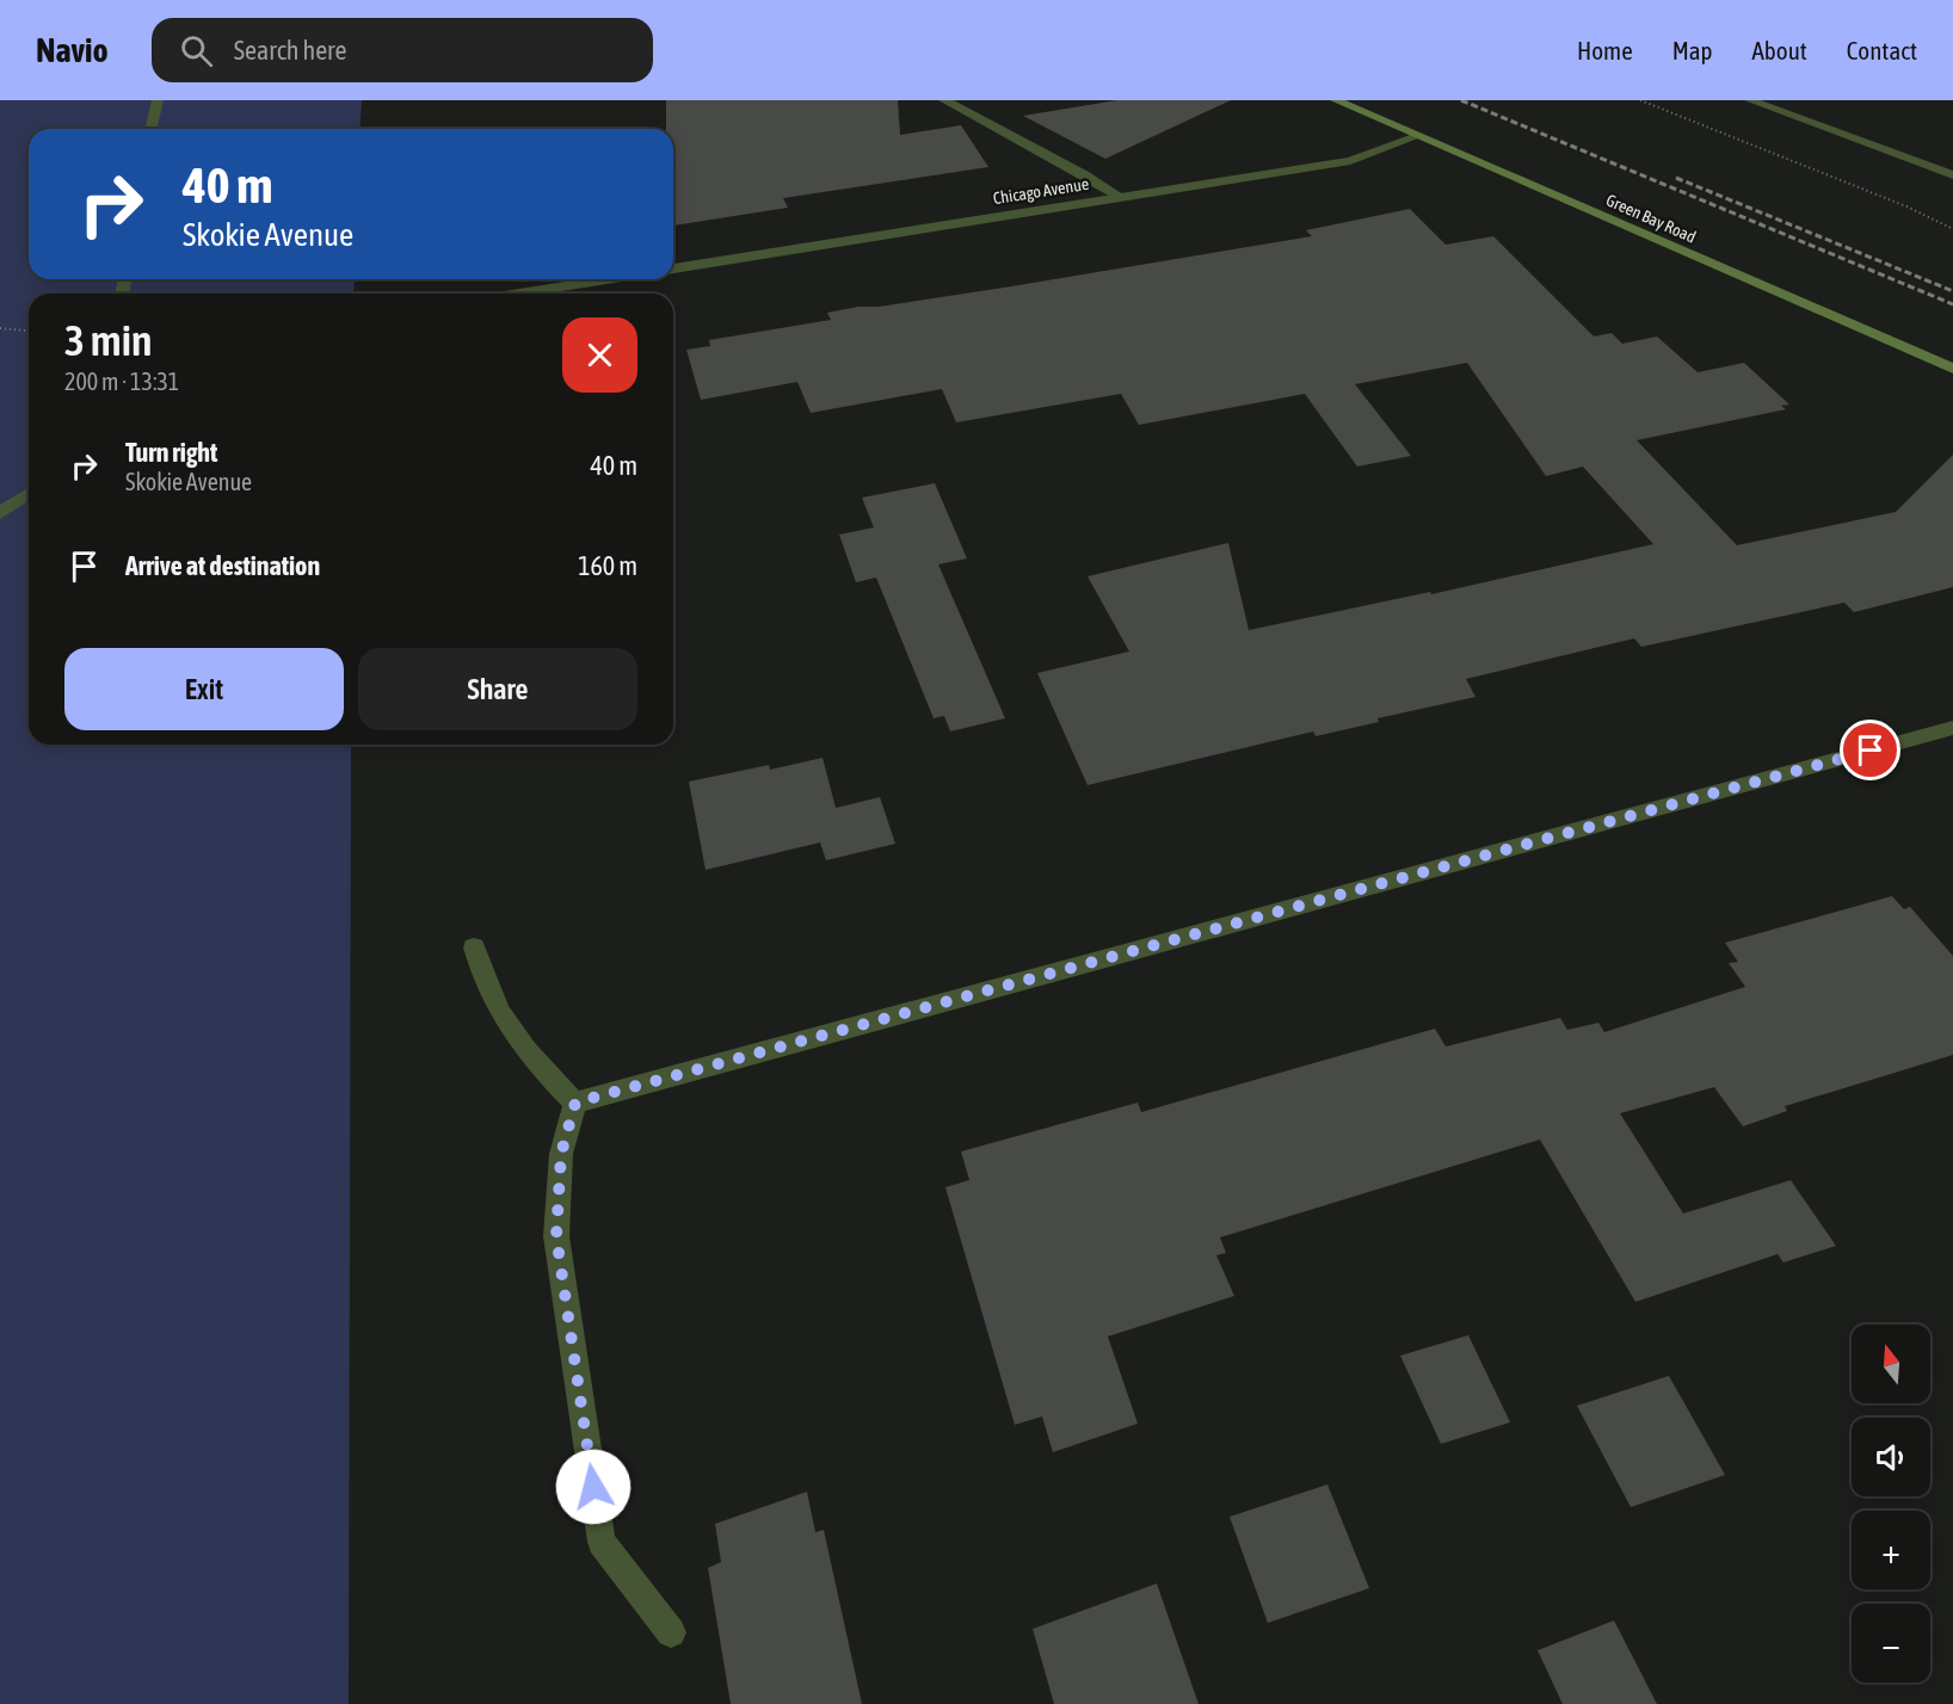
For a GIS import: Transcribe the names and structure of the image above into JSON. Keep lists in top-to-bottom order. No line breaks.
{"streets":{"main road":["Green Bay Road"],"street":["Chicago Avenue"]},"crossings":[["Chicago Avenue","Green Bay Road"]],"north":"top","page":{"header":"Navio","search":"Search here","nav":["Home","Map","About","Contact"],"turn":["40 m","Skokie Avenue"],"heading":["3 min","200 m · 13:31"],"list":[{"name":"Turn right","note":"Skokie Avenue","value":"40 m"},{"name":"Arrive at destination","value":"160 m"}],"buttons":["Exit","Share"],"map_buttons":["+","−"]}}
